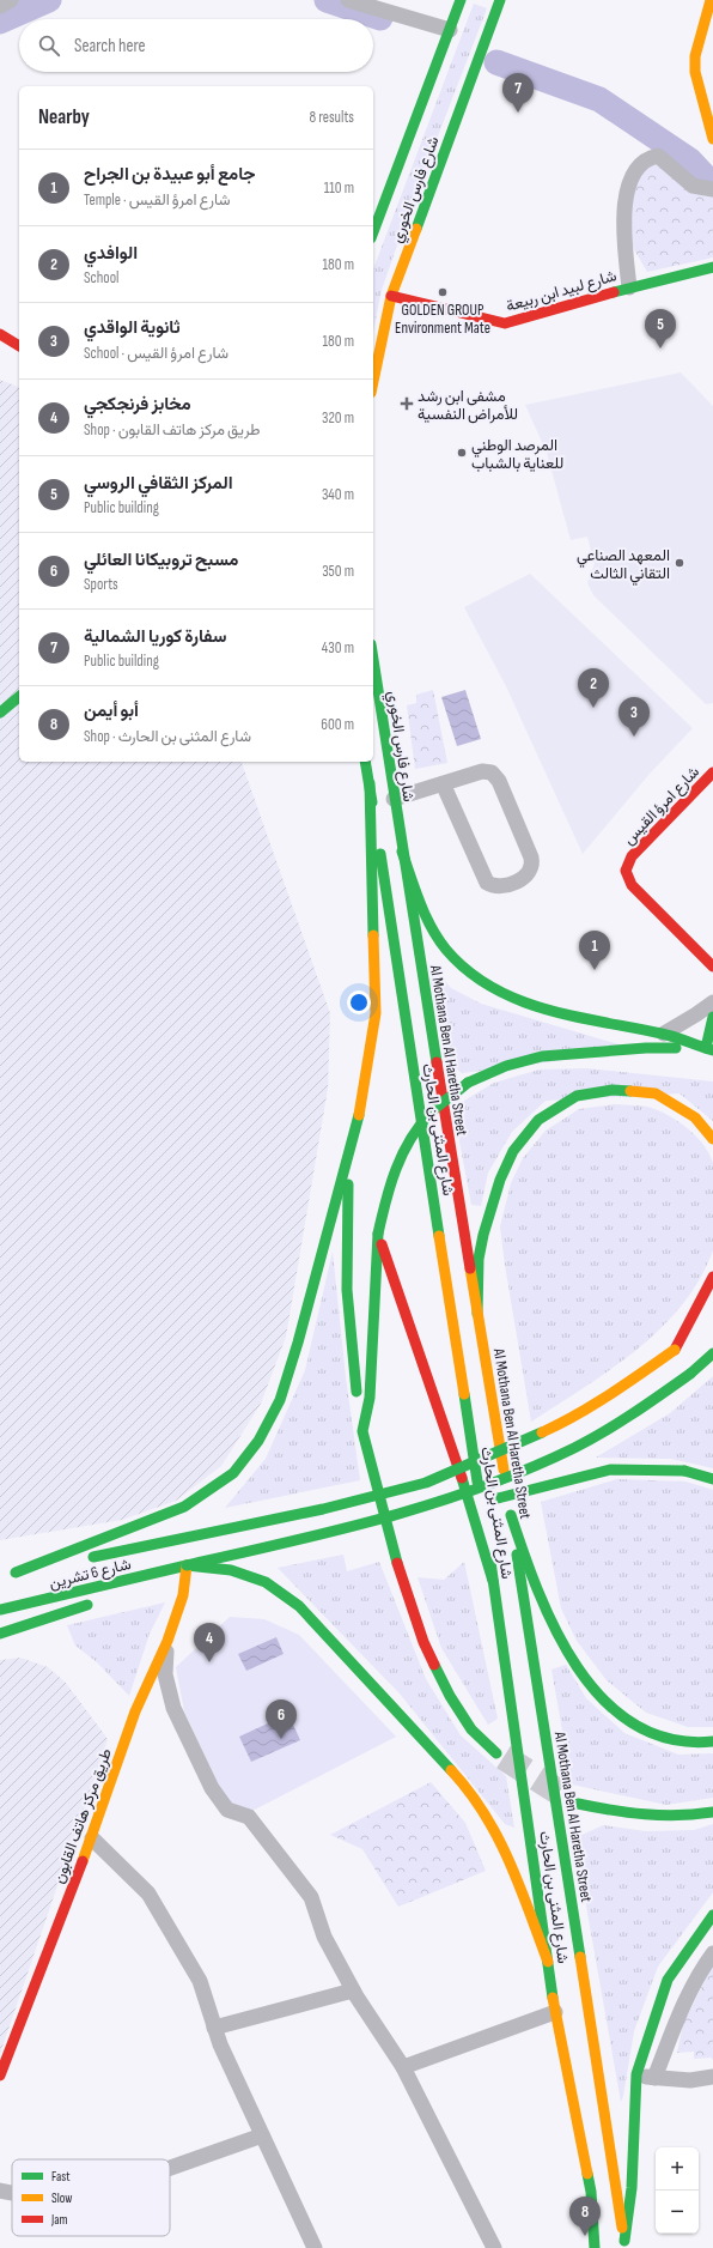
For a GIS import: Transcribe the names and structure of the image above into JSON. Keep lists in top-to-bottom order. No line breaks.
{"streets":{"main road":["شارع فارس الخوري","شارع لبيد ابن ربيعة","شارع امرؤ القيس","Al Mothana Ben Al Haretha Street","شارع المثنى بن الحارث","شارع 6 تشرين","طريق مركز هاتف القابون"]},"crossings":[["شارع فارس الخوري","شارع لبيد ابن ربيعة"],["شارع فارس الخوري","Al Mothana Ben Al Haretha Street"],["شارع 6 تشرين","طريق مركز هاتف القابون"]],"places":{"other":["GOLDEN GROUP Environment Mate","المرصد الوطني للعناية بالشباب","المعهد الصناعي التقاني الثالث"],"health":["مشفى ابن رشد للأمراض النفسية"]},"legend":["Fast","Slow","Jam"],"page":{"search":"Search here","pins":["7","5","2","3","1","4","6","8"],"heading":["Nearby","8 results"],"list":[{"mark":"1","name":"جامع أبو عبيدة بن الجراح","note":"Temple · شارع امرؤ القيس","value":"110 m"},{"mark":"2","name":"الوافدي","note":"School","value":"180 m"},{"mark":"3","name":"ثانوية الواقدي","note":"School · شارع امرؤ القيس","value":"180 m"},{"mark":"4","name":"مخابز فرنجكجي","note":"Shop · طريق مركز هاتف القابون","value":"320 m"},{"mark":"5","name":"المركز الثقافي الروسي","note":"Public building","value":"340 m"},{"mark":"6","name":"مسبح تروبيكانا العائلي","note":"Sports","value":"350 m"},{"mark":"7","name":"سفارة كوريا الشمالية","note":"Public building","value":"430 m"},{"mark":"8","name":"أبو أيمن","note":"Shop · شارع المثنى بن الحارث","value":"600 m"}],"map_buttons":["+","−"]}}
